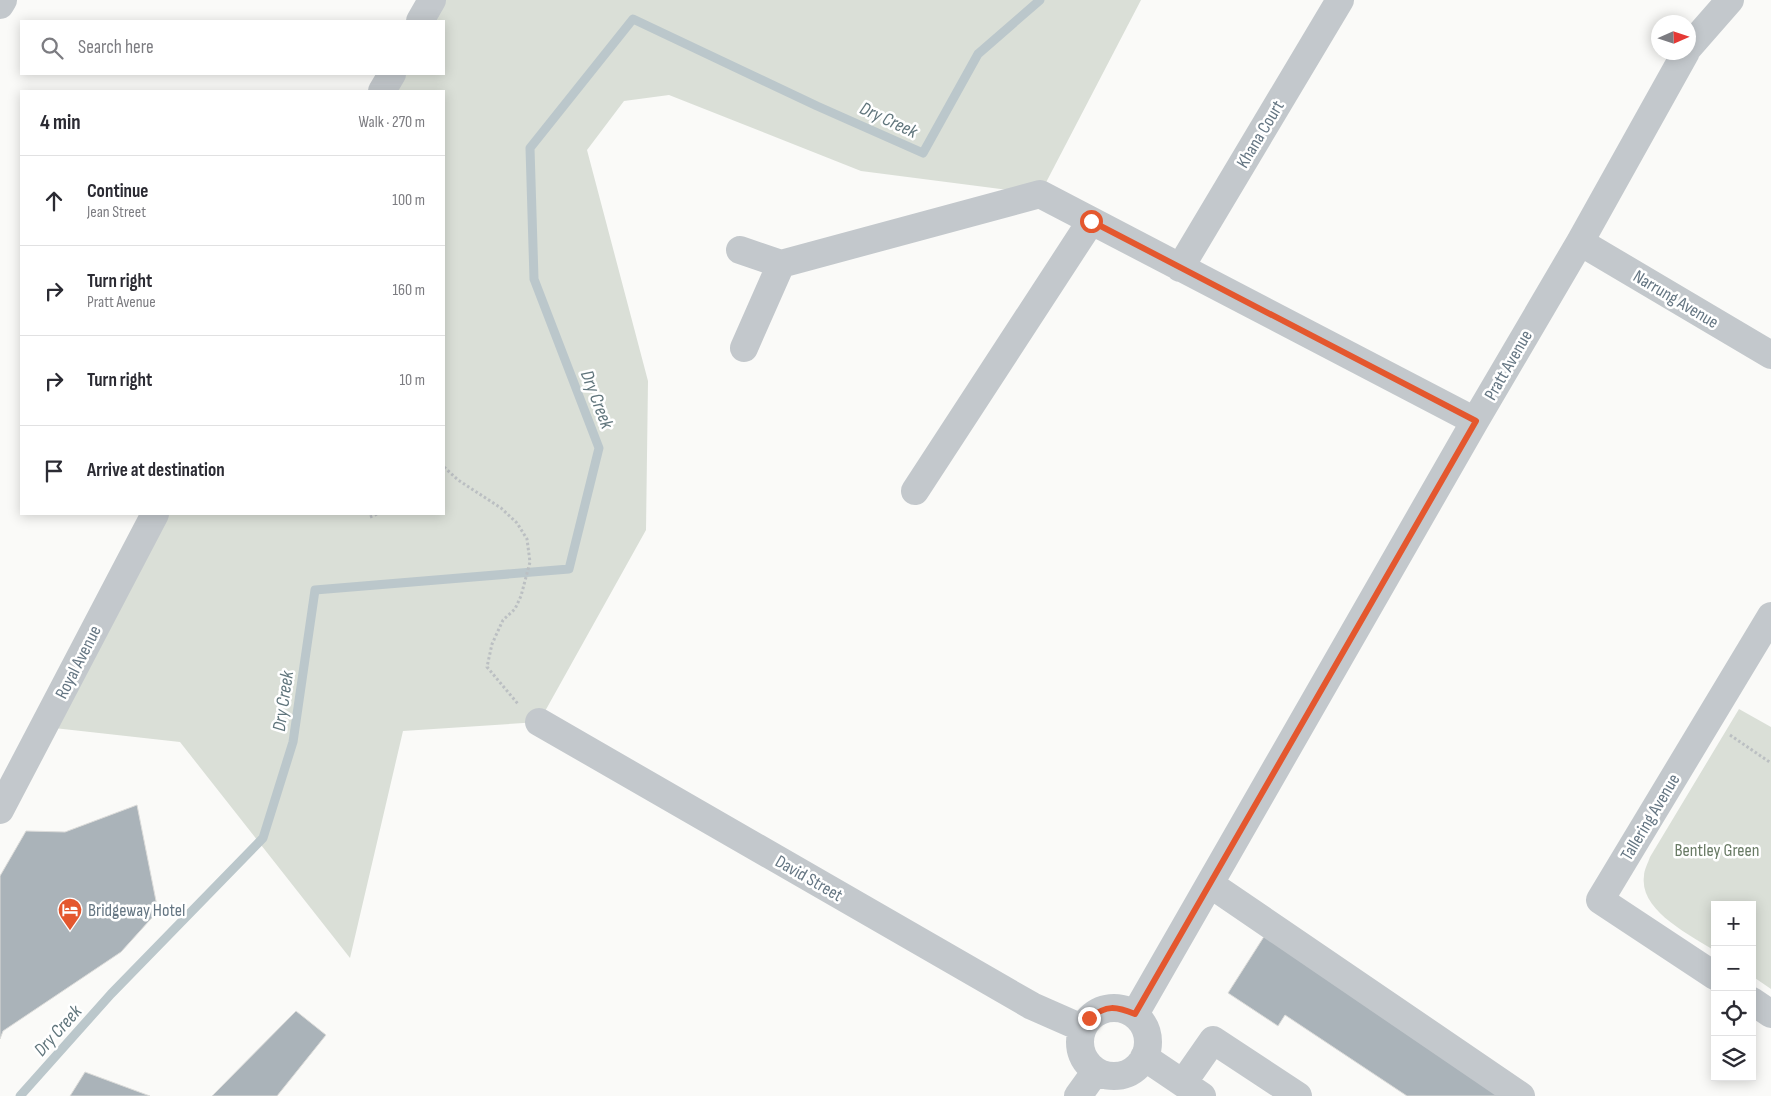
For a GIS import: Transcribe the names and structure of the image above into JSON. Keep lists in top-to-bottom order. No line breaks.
{"streets":{"street":["Khana Court","Narrung Avenue","Pratt Avenue","Royal Avenue","Tallering Avenue","David Street"]},"crossings":[["Narrung Avenue","Pratt Avenue"],["Pratt Avenue","David Street"]],"water":["Dry Creek"],"parks":["Bentley Green"],"places":{"hotel":["Bridgeway Hotel"]},"north":"right","page":{"search":"Search here","heading":["4 min","Walk · 270 m"],"list":[["Continue","Jean Street","100 m"],["Turn right","Pratt Avenue","160 m"],["Turn right","10 m"],"Arrive at destination"],"map_buttons":["+","−"]}}
